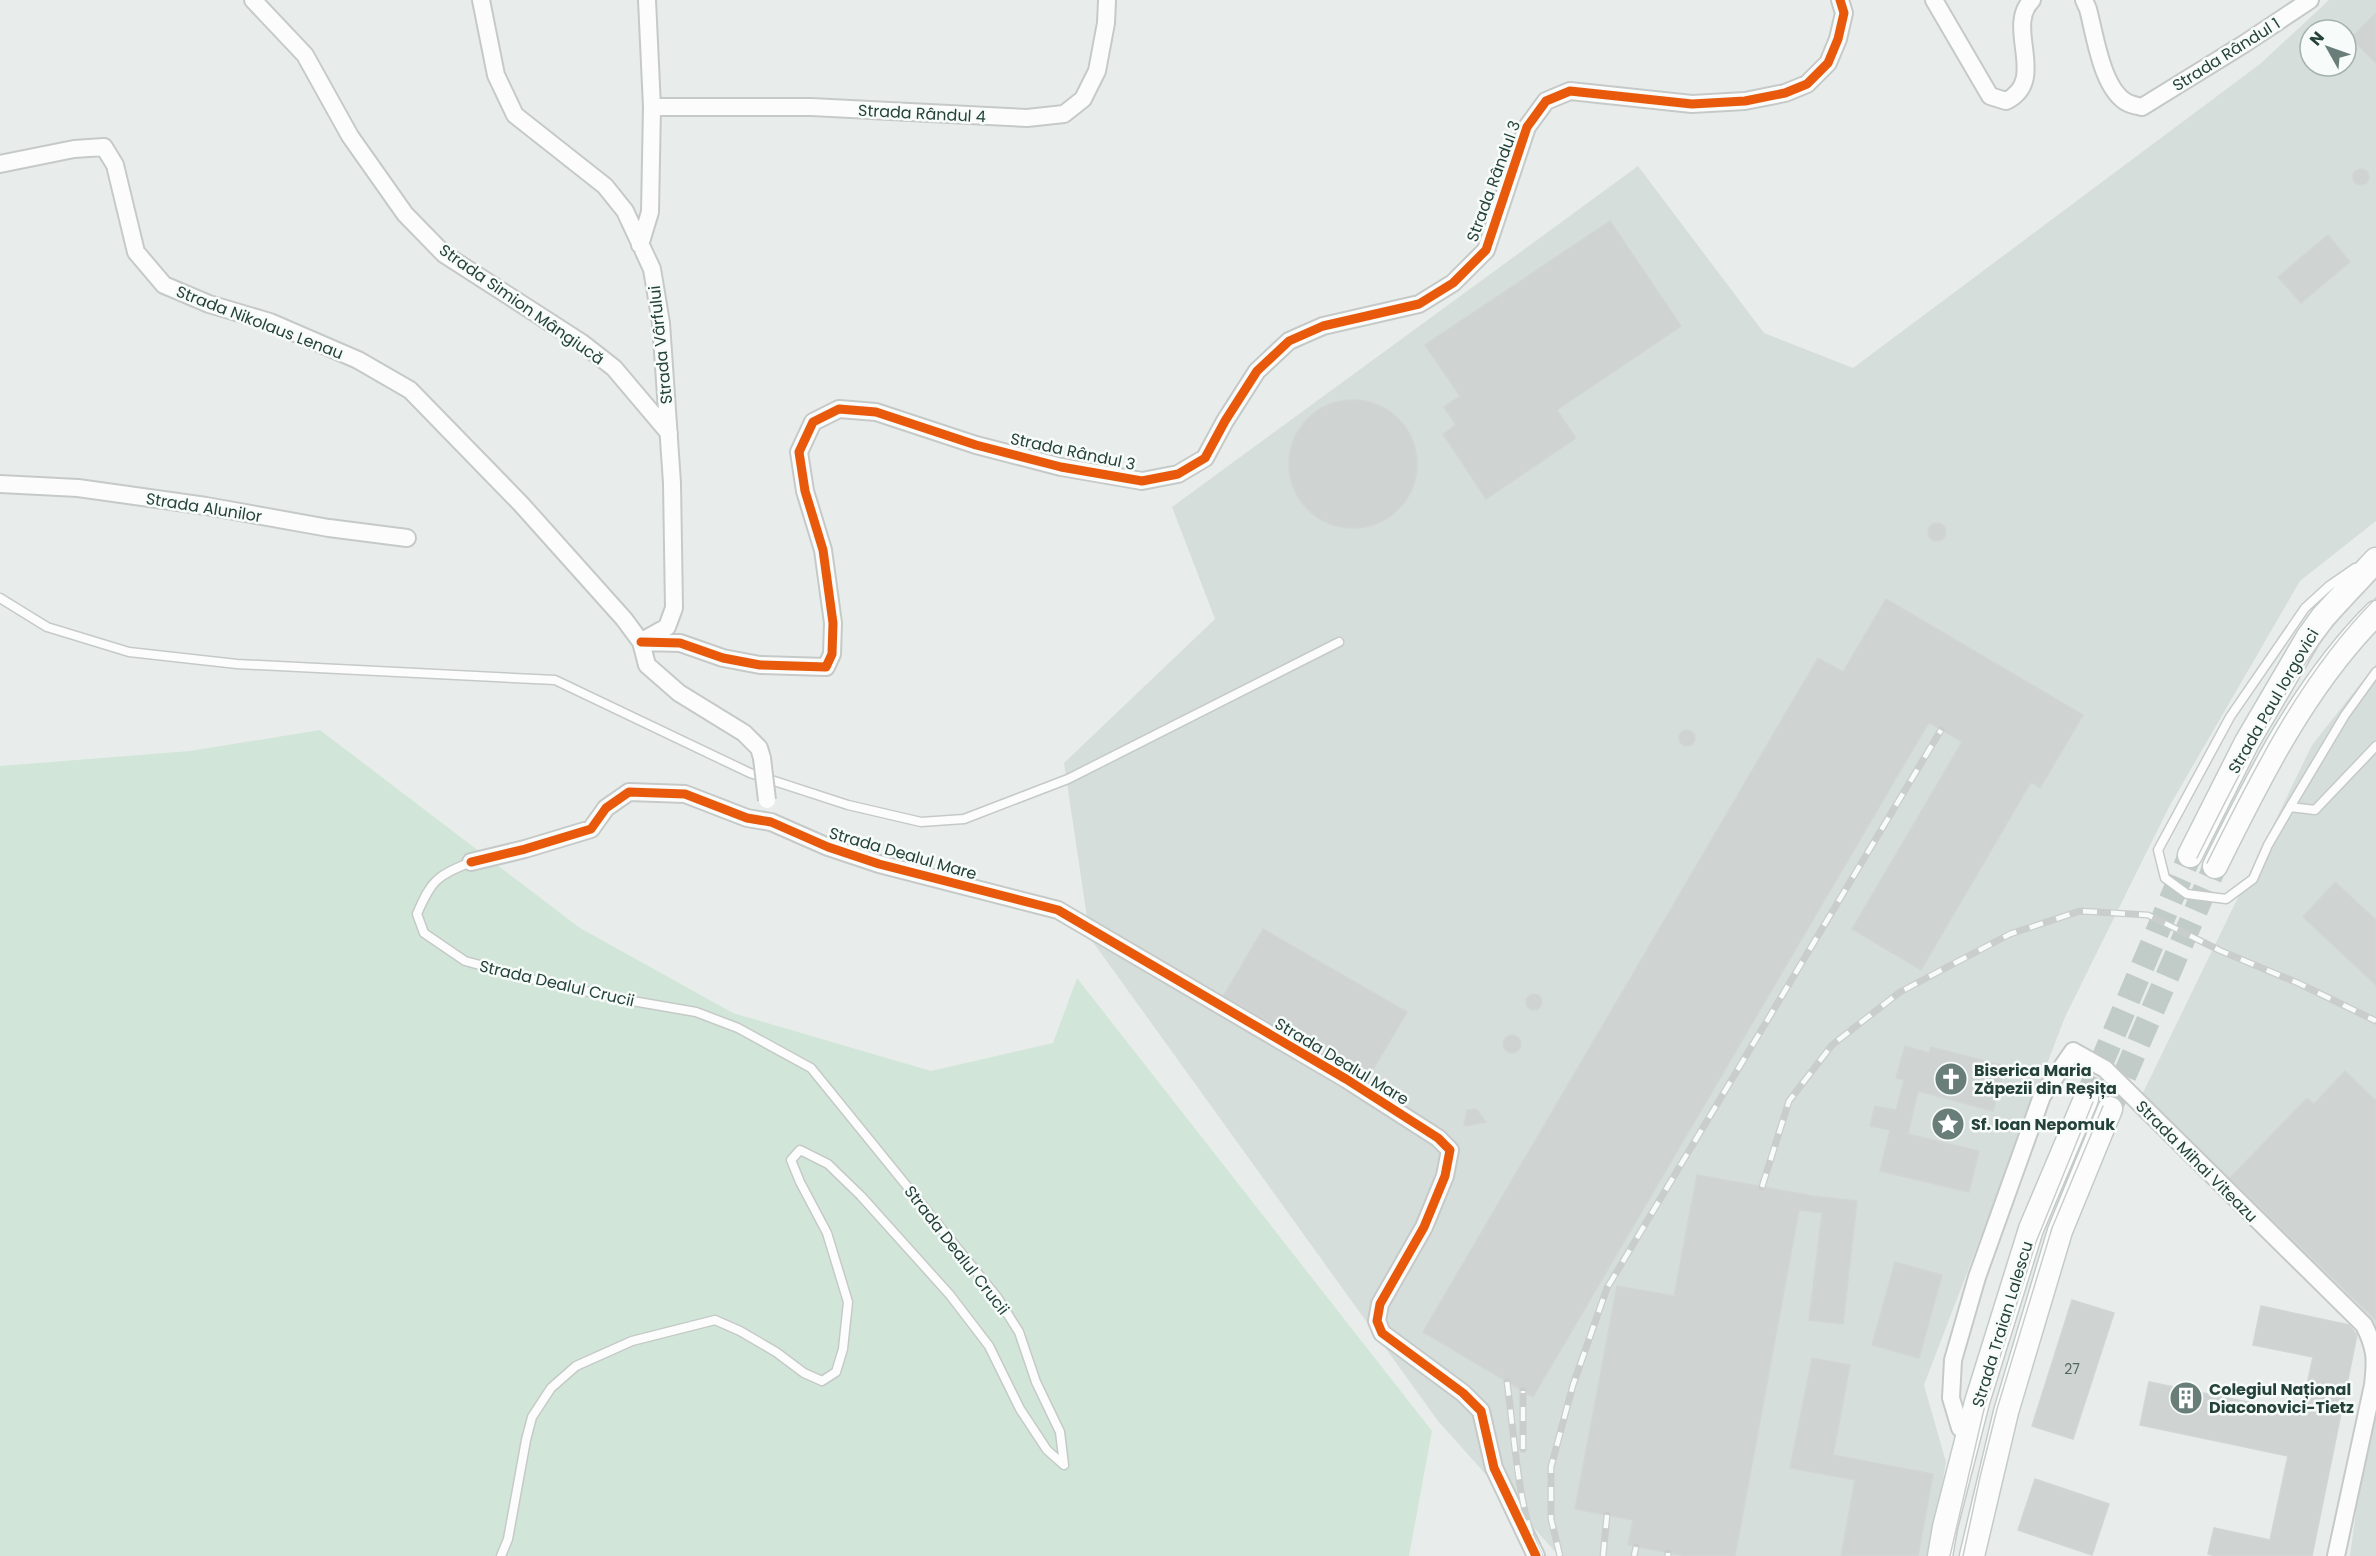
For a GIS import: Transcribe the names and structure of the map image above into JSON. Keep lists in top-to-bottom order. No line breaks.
{"streets":{"main road":["Strada Paul Iorgovici","Strada Traian Lalescu"],"street":["Strada Rândul 1","Strada Rândul 4","Strada Rândul 3","Strada Simion Mângiucă","Strada Nikolaus Lenau","Strada Vârfului","Strada Alunilor","Strada Dealul Mare","Strada Dealul Crucii","Strada Mihai Viteazu"]},"crossings":[["Strada Rândul 3","Strada Nikolaus Lenau"],["Strada Rândul 3","Strada Vârfului"],["Strada Simion Mângiucă","Strada Vârfului"],["Strada Nikolaus Lenau","Strada Vârfului"],["Strada Dealul Mare","Strada Dealul Crucii"],["Strada Mihai Viteazu","Strada Traian Lalescu"]],"places":{"church":["Biserica Maria Zăpezii din Reșița"],"place":["Sf. Ioan Nepomuk"],"building":["Colegiul Național Diaconovici-Tietz"]},"house_numbers":["27"],"north":"top left"}
